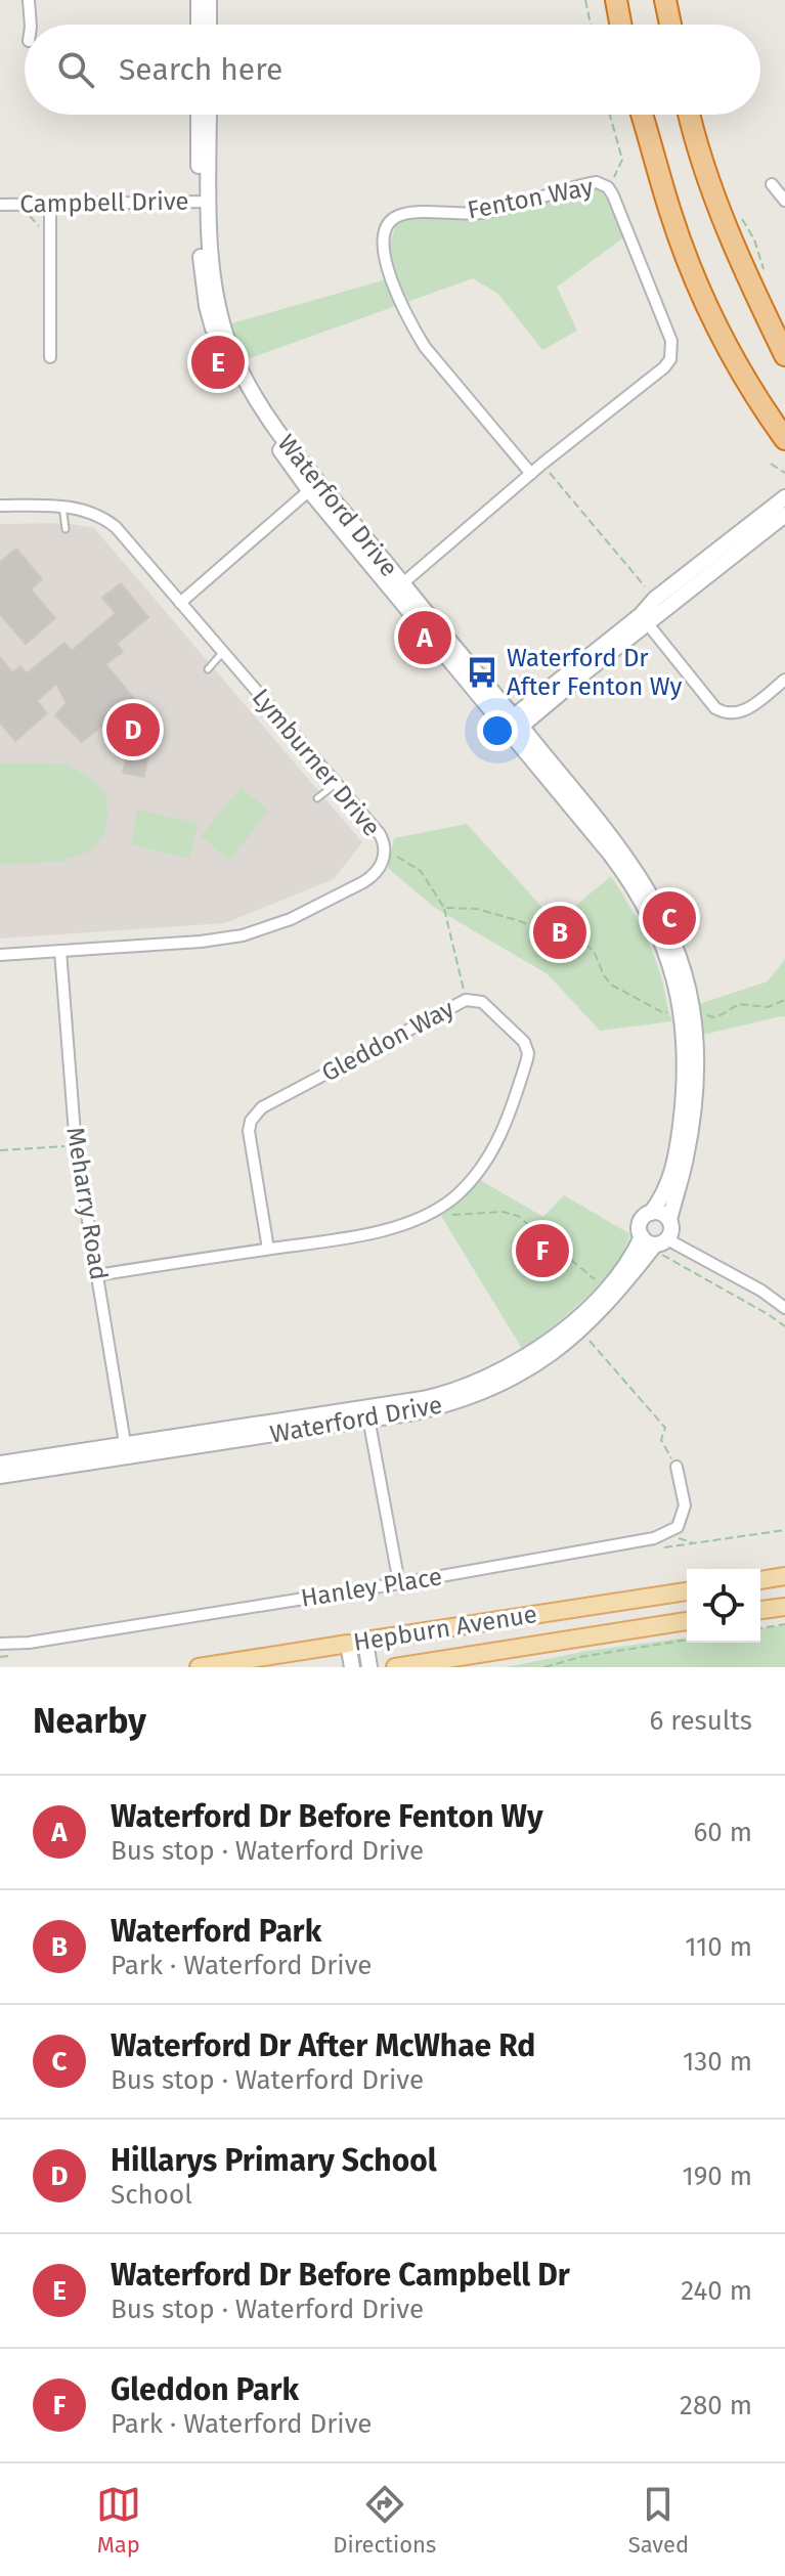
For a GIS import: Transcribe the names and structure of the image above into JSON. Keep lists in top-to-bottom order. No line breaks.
{"streets":{"main road":["Hepburn Avenue"],"street":["Fenton Way","Campbell Drive","Waterford Drive","Lymburner Drive","Gleddon Way","Meharry Road","Hanley Place"]},"crossings":[["Fenton Way","Waterford Drive"],["Campbell Drive","Waterford Drive"],["Waterford Drive","Meharry Road"],["Lymburner Drive","Meharry Road"],["Gleddon Way","Meharry Road"]],"places":{"bus stop":["Waterford Dr After Fenton Wy"]},"page":{"search":"Search here","pins":["E","A","D","C","B","F"],"heading":["Nearby","6 results"],"list":[{"mark":"A","name":"Waterford Dr Before Fenton Wy","note":"Bus stop · Waterford Drive","value":"60 m"},{"mark":"B","name":"Waterford Park","note":"Park · Waterford Drive","value":"110 m"},{"mark":"C","name":"Waterford Dr After McWhae Rd","note":"Bus stop · Waterford Drive","value":"130 m"},{"mark":"D","name":"Hillarys Primary School","note":"School","value":"190 m"},{"mark":"E","name":"Waterford Dr Before Campbell Dr","note":"Bus stop · Waterford Drive","value":"240 m"},{"mark":"F","name":"Gleddon Park","note":"Park · Waterford Drive","value":"280 m"}],"nav":["Map","Directions","Saved"]}}
